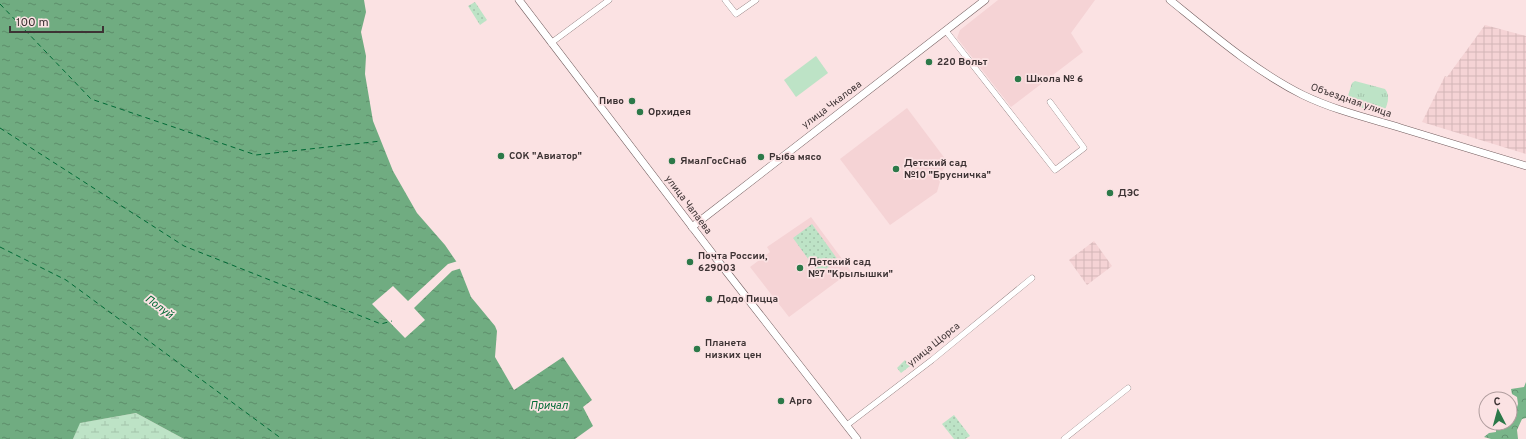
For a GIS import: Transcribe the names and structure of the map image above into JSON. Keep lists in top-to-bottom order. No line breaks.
{"streets":{"main road":["Объездная улица","улица Чкалова","улица Чапаева"],"street":["улица Щорса"]},"crossings":[["улица Чкалова","улица Чапаева"],["улица Чапаева","улица Щорса"]],"water":["Полуй","Причал"],"places":["220 Вольт","Школа № 6","Пиво","Орхидея","СОК \"Авиатор\"","Рыба мясо","ЯмалГосСнаб","Детский сад №10 \"Брусничка\"","ДЭС","Почта России, 629003","Детский сад №7 \"Крылышки\"","Додо Пицца","Планета низких цен","Арго"],"scale_bar":"100 m","north":"top"}
